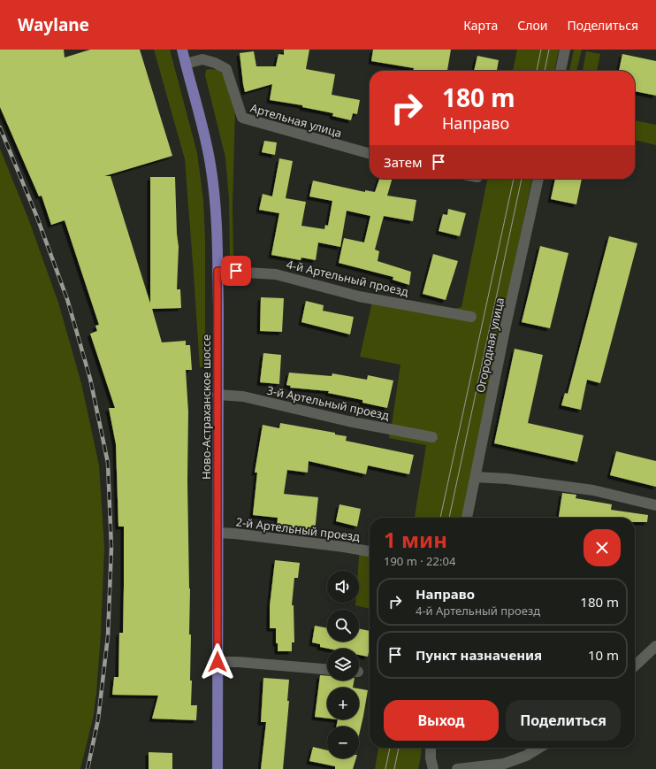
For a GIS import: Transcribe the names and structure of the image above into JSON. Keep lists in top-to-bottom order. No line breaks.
{"streets":{"main road":["Ново-Астраханское шоссе"],"street":["Артельная улица","4-й Артельный проезд","Огородная улица","3-й Артельный проезд","2-й Артельный проезд"]},"crossings":[["Артельная улица","Ново-Астраханское шоссе"],["4-й Артельный проезд","Ново-Астраханское шоссе"],["3-й Артельный проезд","Ново-Астраханское шоссе"],["Ново-Астраханское шоссе","2-й Артельный проезд"]],"page":{"header":"Waylane","nav":["Карта","Слои","Поделиться"],"turn":["180 m","Направо"],"then":"Затем","heading":["1 мин","190 m · 22:04"],"map_buttons":["+","−"],"list":[{"name":"Направо","note":"4-й Артельный проезд","value":"180 m"},{"name":"Пункт назначения","value":"10 m"}],"buttons":["Выход","Поделиться"]}}
